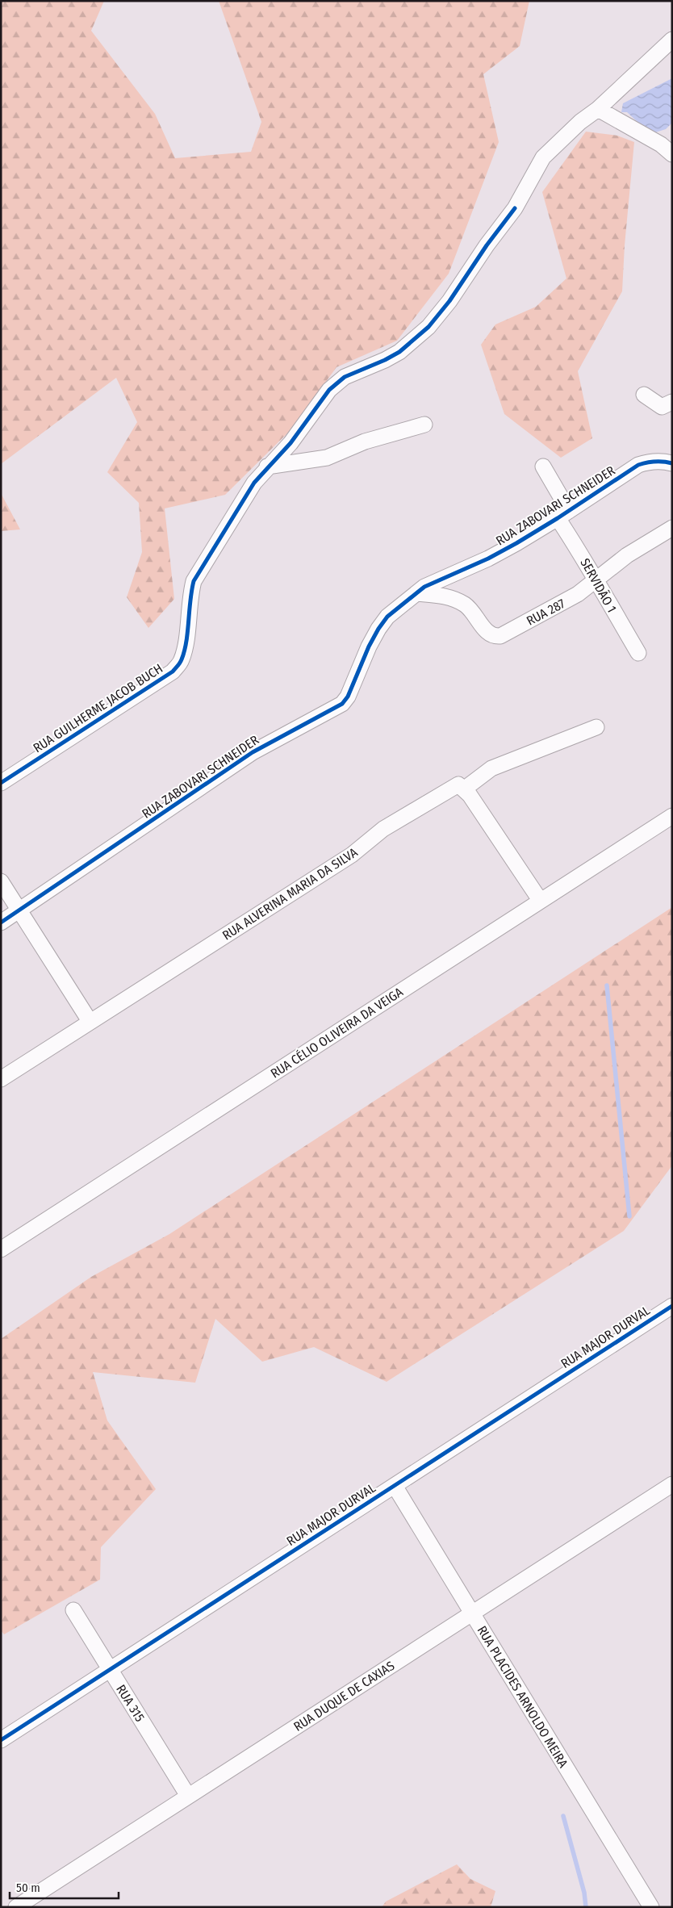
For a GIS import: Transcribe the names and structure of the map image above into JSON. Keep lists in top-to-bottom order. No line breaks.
{"streets":{"street":["RUA ZABOVARI SCHNEIDER","SERVIDÃO 1","RUA 287","RUA GUILHERME JACOB BUCH","RUA ALVERINA MARIA DA SILVA","RUA CÉLIO OLIVEIRA DA VEIGA","RUA MAJOR DURVAL","RUA DUQUE DE CAXIAS","RUA PLACIDES ARNOLDO MEIRA","RUA 315"]},"crossings":[["RUA ZABOVARI SCHNEIDER","SERVIDÃO 1"],["RUA ZABOVARI SCHNEIDER","RUA 287"],["SERVIDÃO 1","RUA 287"],["RUA MAJOR DURVAL","RUA PLACIDES ARNOLDO MEIRA"],["RUA MAJOR DURVAL","RUA 315"],["RUA DUQUE DE CAXIAS","RUA PLACIDES ARNOLDO MEIRA"],["RUA DUQUE DE CAXIAS","RUA 315"]],"scale_bar":"50 m"}
